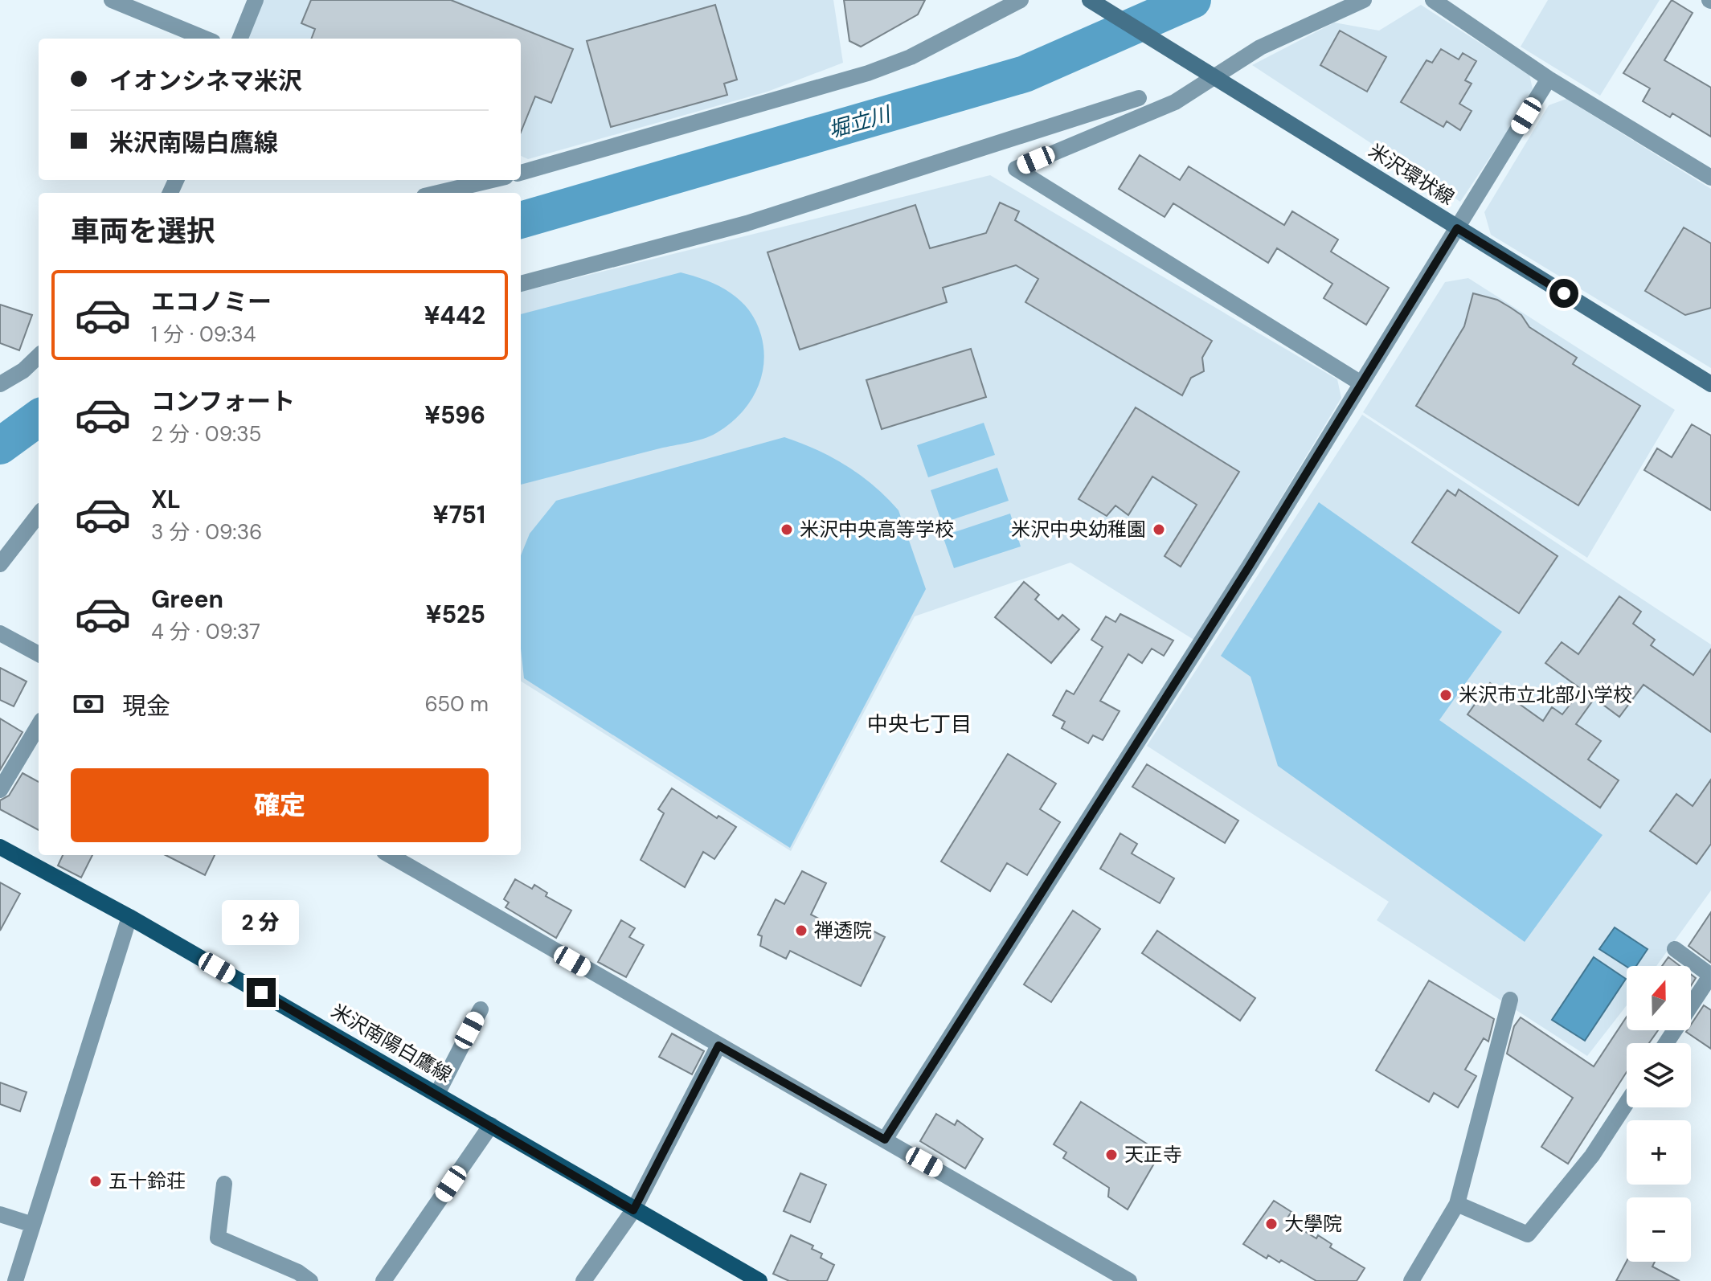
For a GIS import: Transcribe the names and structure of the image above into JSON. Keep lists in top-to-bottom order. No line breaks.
{"streets":{"main road":["米沢環状線","米沢南陽白鷹線"]},"districts":["中央七丁目"],"water":["堀立川"],"places":["米沢中央高等学校","米沢中央幼稚園","米沢市立北部小学校","禅透院","天正寺","五十鈴荘","大學院"],"north":"top","page":{"banner":["イオンシネマ米沢","米沢南陽白鷹線"],"heading":"車両を選択","list":[{"name":"エコノミー","note":"1 分 · 09:34","value":"¥442"},{"name":"コンフォート","note":"2 分 · 09:35","value":"¥596"},{"name":"XL","note":"3 分 · 09:36","value":"¥751"},{"name":"Green","note":"4 分 · 09:37","value":"¥525"}],"pay":["現金","650 m"],"buttons":"確定","bubble":"2 分","map_buttons":["+","−"]}}
